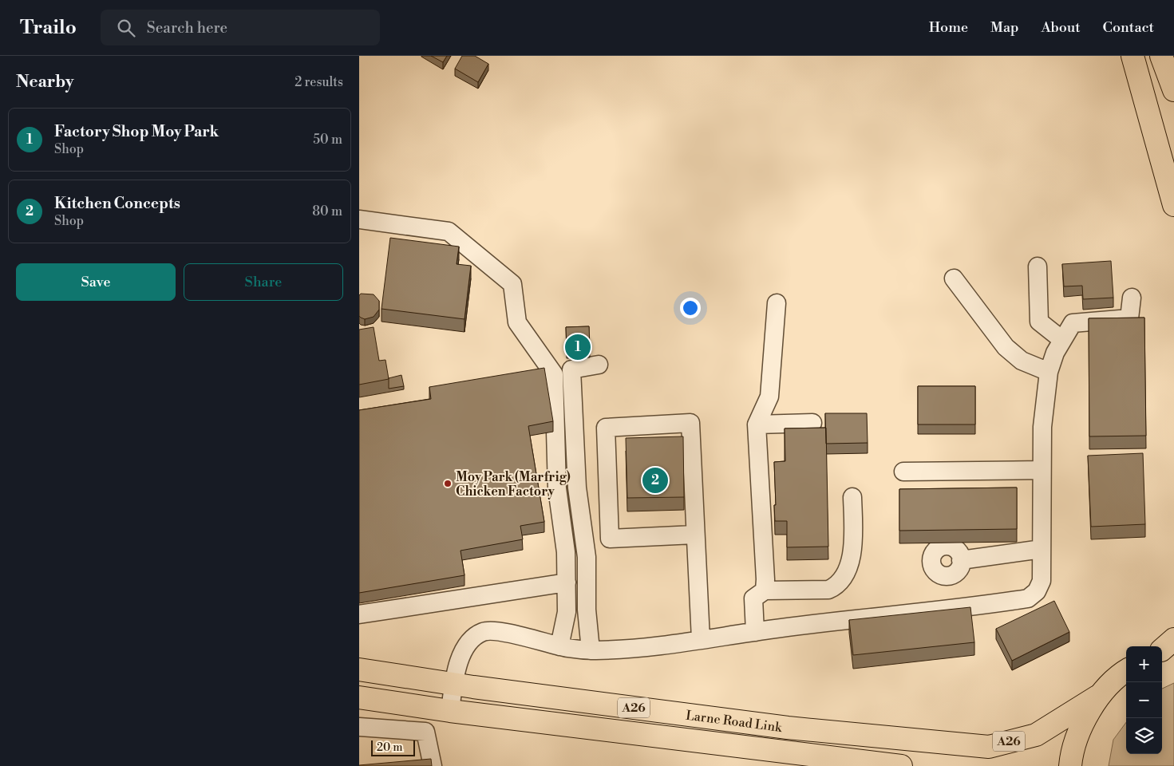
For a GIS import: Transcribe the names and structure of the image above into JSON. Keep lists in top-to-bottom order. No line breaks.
{"streets":{"main road":["A26","Larne Road Link"]},"crossings":[["A26","Larne Road Link"]],"places":["Moy Park (Marfrig) Chicken Factory"],"scale_bar":"20 m","page":{"header":"Trailo","search":"Search here","nav":["Home","Map","About","Contact"],"heading":["Nearby","2 results"],"list":[{"mark":"1","name":"Factory Shop Moy Park","note":"Shop","value":"50 m"},{"mark":"2","name":"Kitchen Concepts","note":"Shop","value":"80 m"}],"buttons":["Save","Share"],"pins":["1","2"],"map_buttons":["+","−"],"scale":"20 m"}}
